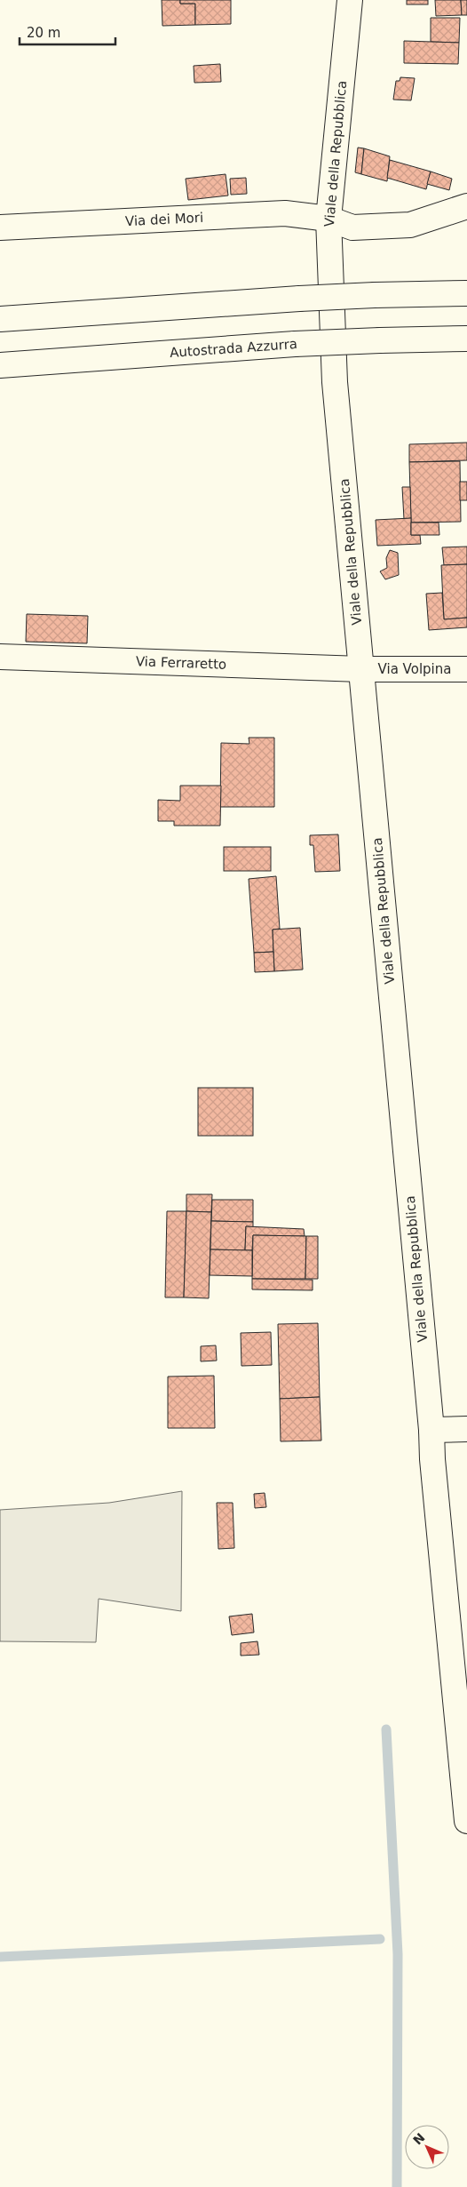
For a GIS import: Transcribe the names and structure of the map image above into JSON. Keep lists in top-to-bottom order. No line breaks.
{"streets":{"main road":["Viale della Repubblica","Via dei Mori","Autostrada Azzurra","Via Ferraretto","Via Volpina"]},"crossings":[["Viale della Repubblica","Via dei Mori"],["Viale della Repubblica","Via Ferraretto"],["Viale della Repubblica","Via Volpina"],["Via Ferraretto","Via Volpina"]],"scale_bar":"20 m","north":"top left"}
